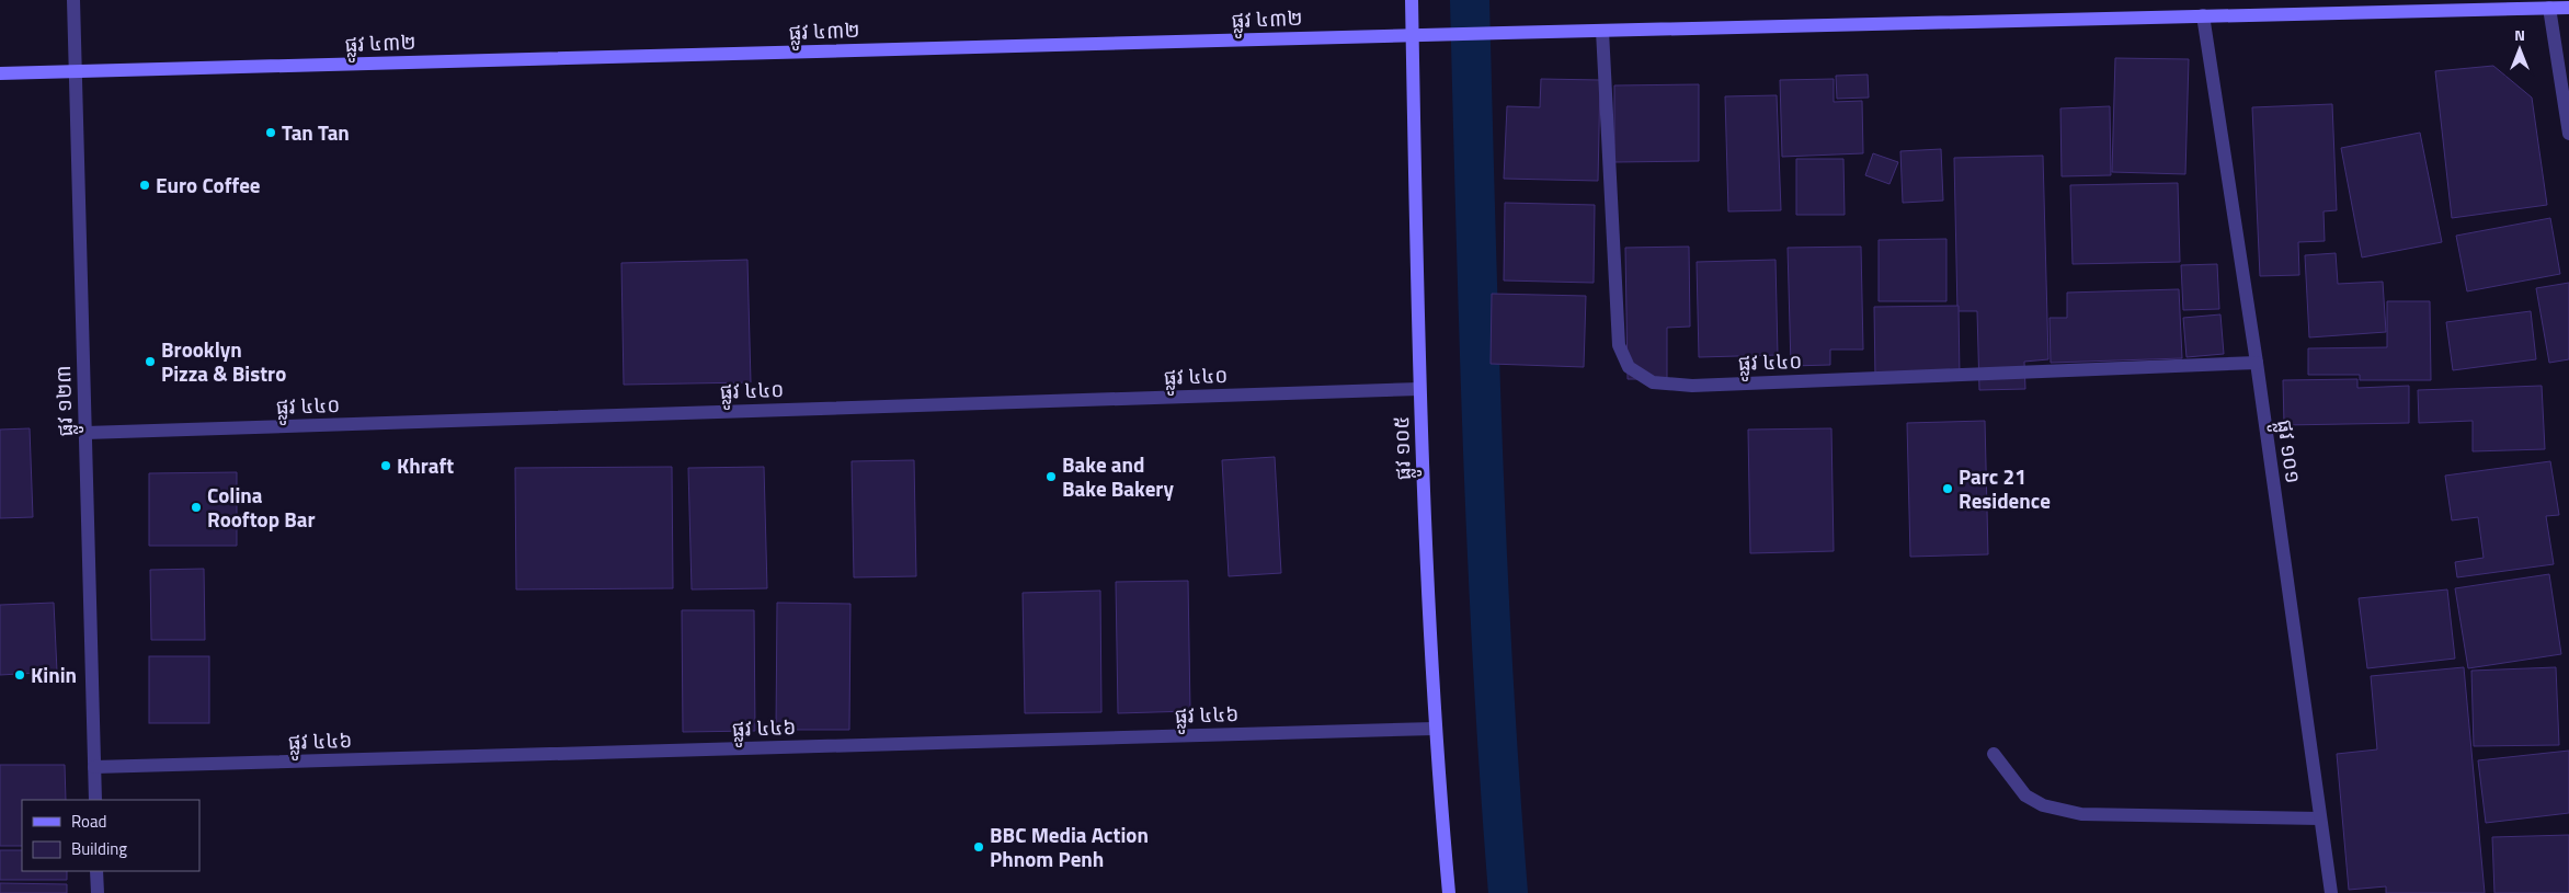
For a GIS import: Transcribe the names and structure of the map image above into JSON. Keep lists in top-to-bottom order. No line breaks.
{"streets":{"street":["ផ្លូវ ៤៣២","ផ្លូវ ៤៤០","ផ្លូវ ១២៣","ផ្លូវ ១០៥","ផ្លូវ ១០១","ផ្លូវ ៤៤៦"]},"crossings":[["ផ្លូវ ៤៣២","ផ្លូវ ៤៤០"],["ផ្លូវ ៤៣២","ផ្លូវ ១២៣"],["ផ្លូវ ៤៣២","ផ្លូវ ១០៥"],["ផ្លូវ ៤៣២","ផ្លូវ ១០១"],["ផ្លូវ ៤៤០","ផ្លូវ ១២៣"],["ផ្លូវ ៤៤០","ផ្លូវ ១០៥"],["ផ្លូវ ៤៤០","ផ្លូវ ១០១"],["ផ្លូវ ១២៣","ផ្លូវ ៤៤៦"],["ផ្លូវ ១០៥","ផ្លូវ ៤៤៦"]],"places":["Tan Tan","Euro Coffee","Brooklyn Pizza & Bistro","Khraft","Bake and Bake Bakery","Parc 21 Residence","Colina Rooftop Bar","Kinin","BBC Media Action Phnom Penh"],"legend":["Road","Building"],"north":"top"}
